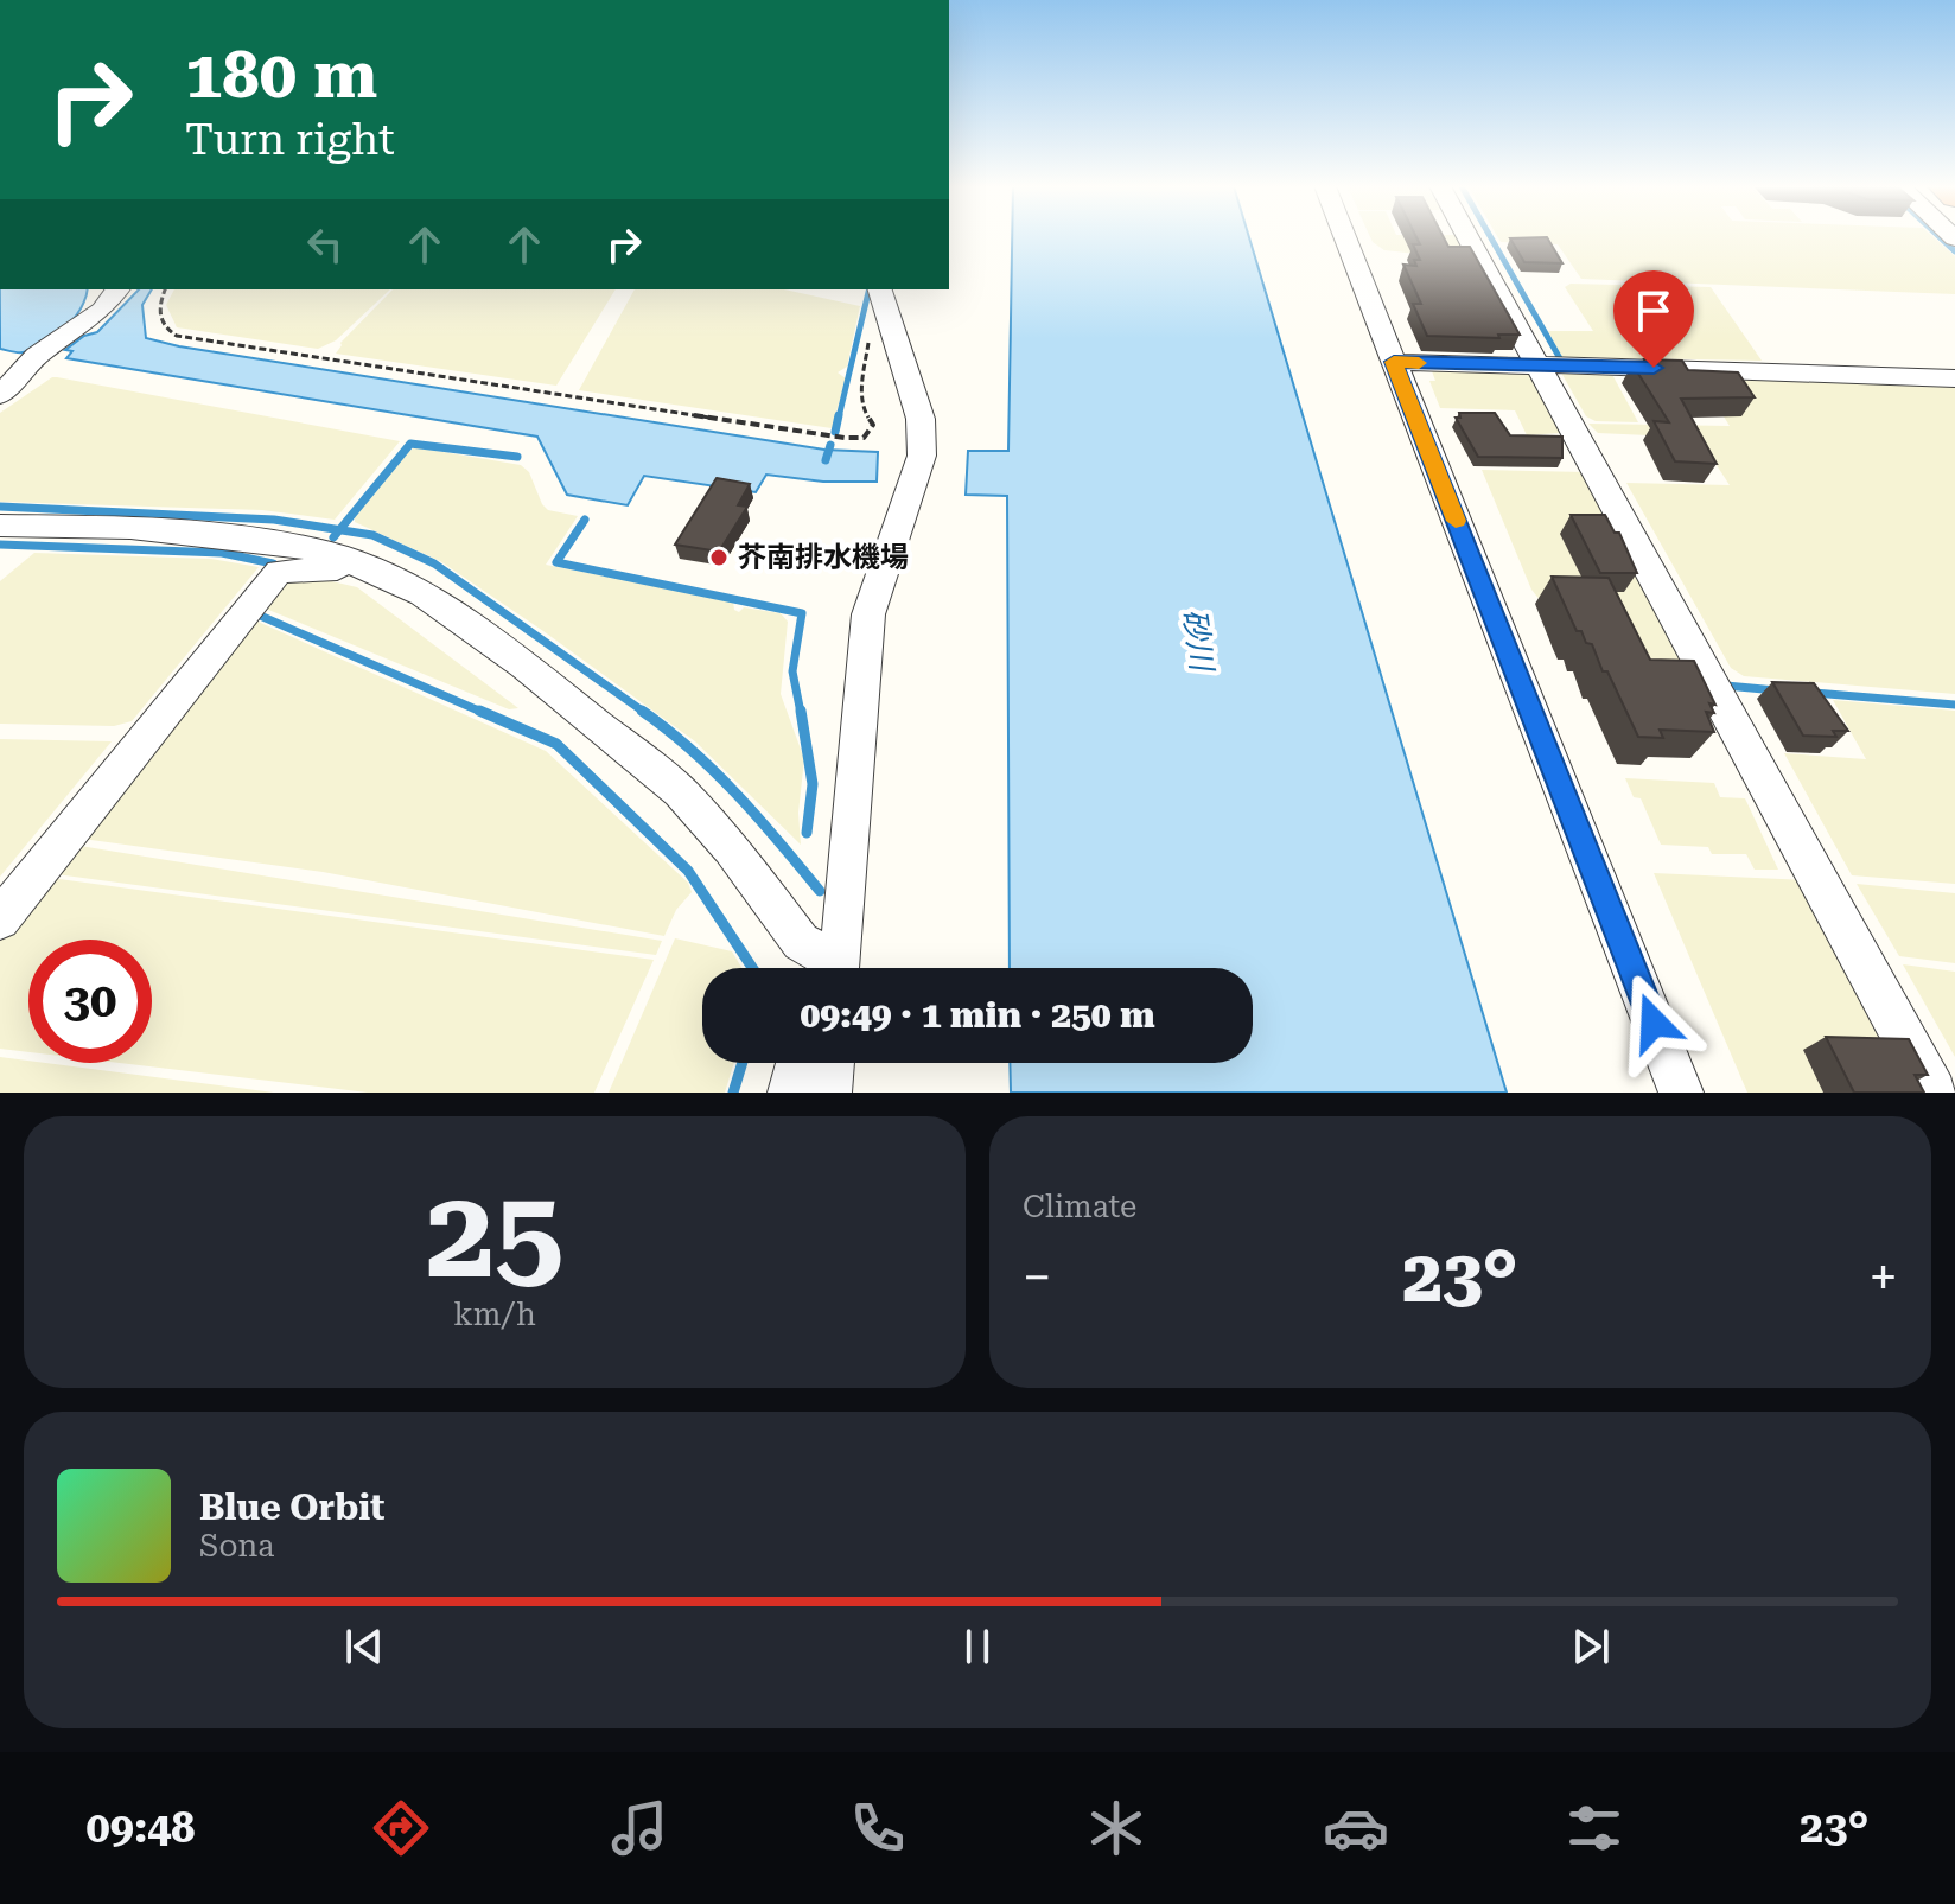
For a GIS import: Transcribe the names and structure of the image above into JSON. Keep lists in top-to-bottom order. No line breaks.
{"water":["砂川"],"places":["芥南排水機場"],"page":{"turn":["180 m","Turn right"],"limit":"30","trip":"09:49 · 1 min · 250 m","tile":[["25","km/h"],"Climate"],"heat":["−","23°","+"],"song":["Blue Orbit","Sona"],"tabs":["09:48","23°"]}}
